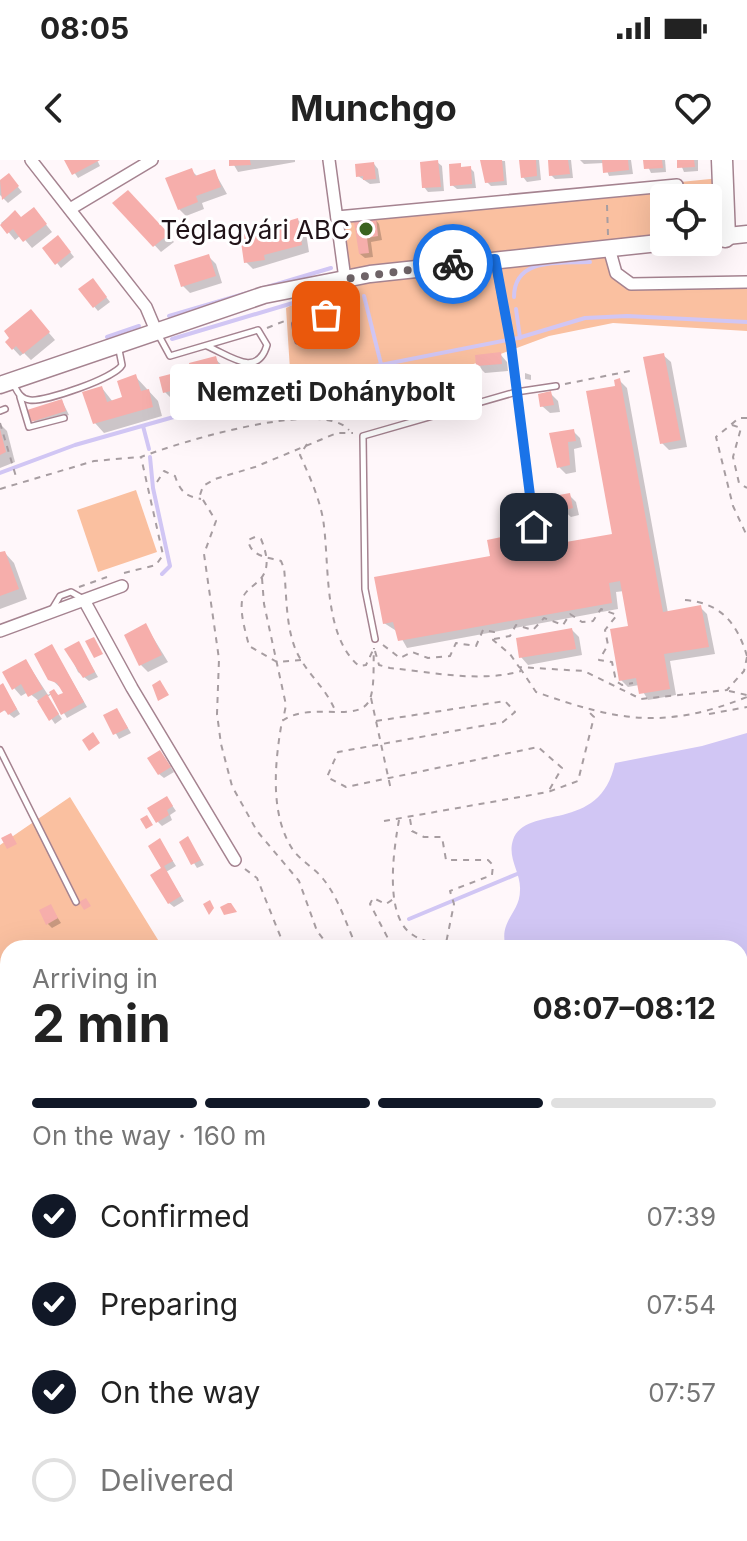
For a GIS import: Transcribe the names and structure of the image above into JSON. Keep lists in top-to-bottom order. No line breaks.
{"places":["Téglagyári ABC","Nemzeti Dohánybolt"],"page":{"status":"08:05","header":"Munchgo","bubble":"Nemzeti Dohánybolt","heading":["2 min","Arriving in","08:07–08:12"],"bar":"On the way · 160 m","list":[["Confirmed","07:39"],["Preparing","07:54"],["On the way","07:57"],"Delivered"]}}
